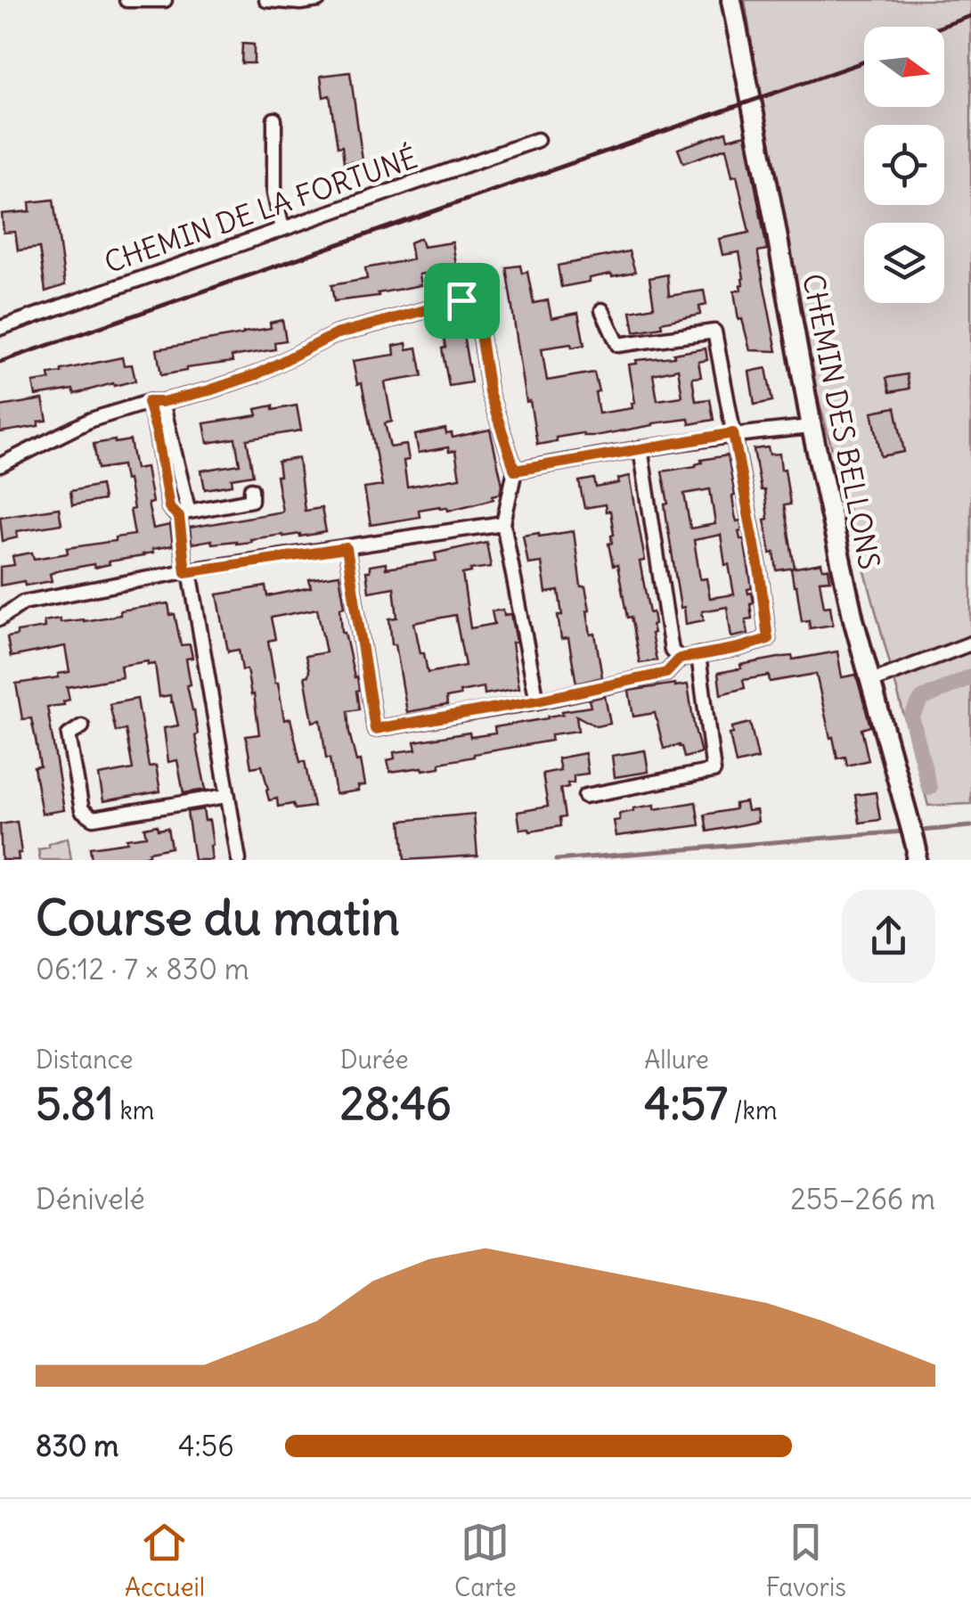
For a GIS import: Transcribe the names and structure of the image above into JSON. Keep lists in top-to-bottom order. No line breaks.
{"streets":{"main road":["CHEMIN DES BELLONS"],"street":["CHEMIN DE LA FORTUNÉ"]},"north":"right","page":{"heading":["Course du matin","06:12 · 7 × 830 m"],"stats":[["Distance","5.81 km"],["Durée","28:46"],["Allure","4:57 /km"]],"chart":["Dénivelé","255–266 m"],"list":[{"name":"830 m","note":"4:56"}],"tabs":["Accueil","Carte","Favoris"]}}
